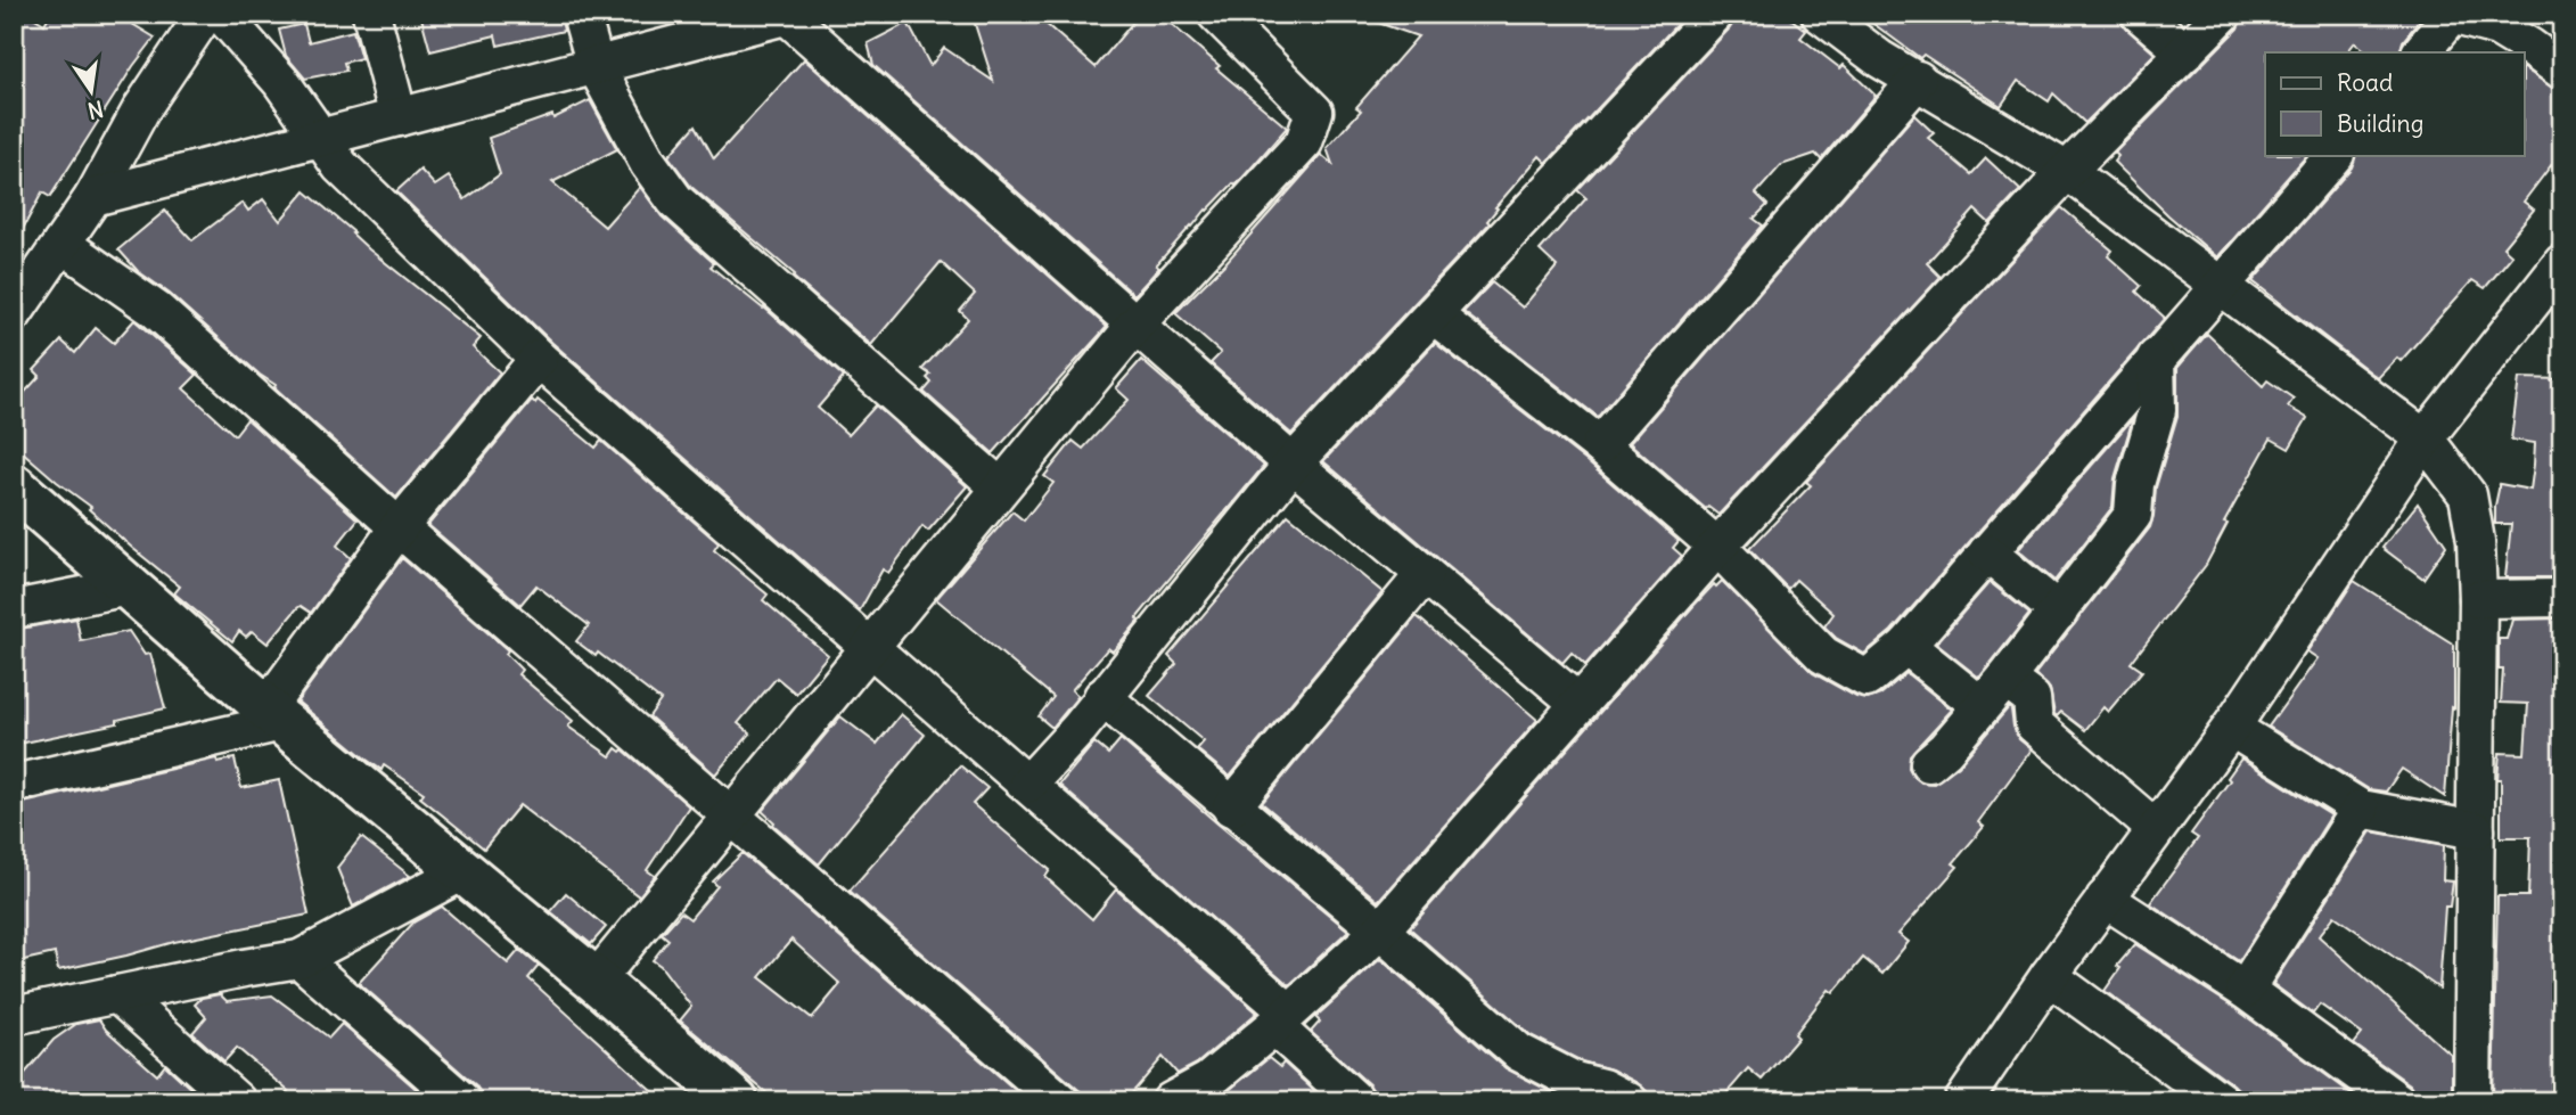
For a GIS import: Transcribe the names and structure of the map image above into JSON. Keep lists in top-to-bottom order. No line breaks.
{"legend":["Road","Building"],"north":"bottom"}
